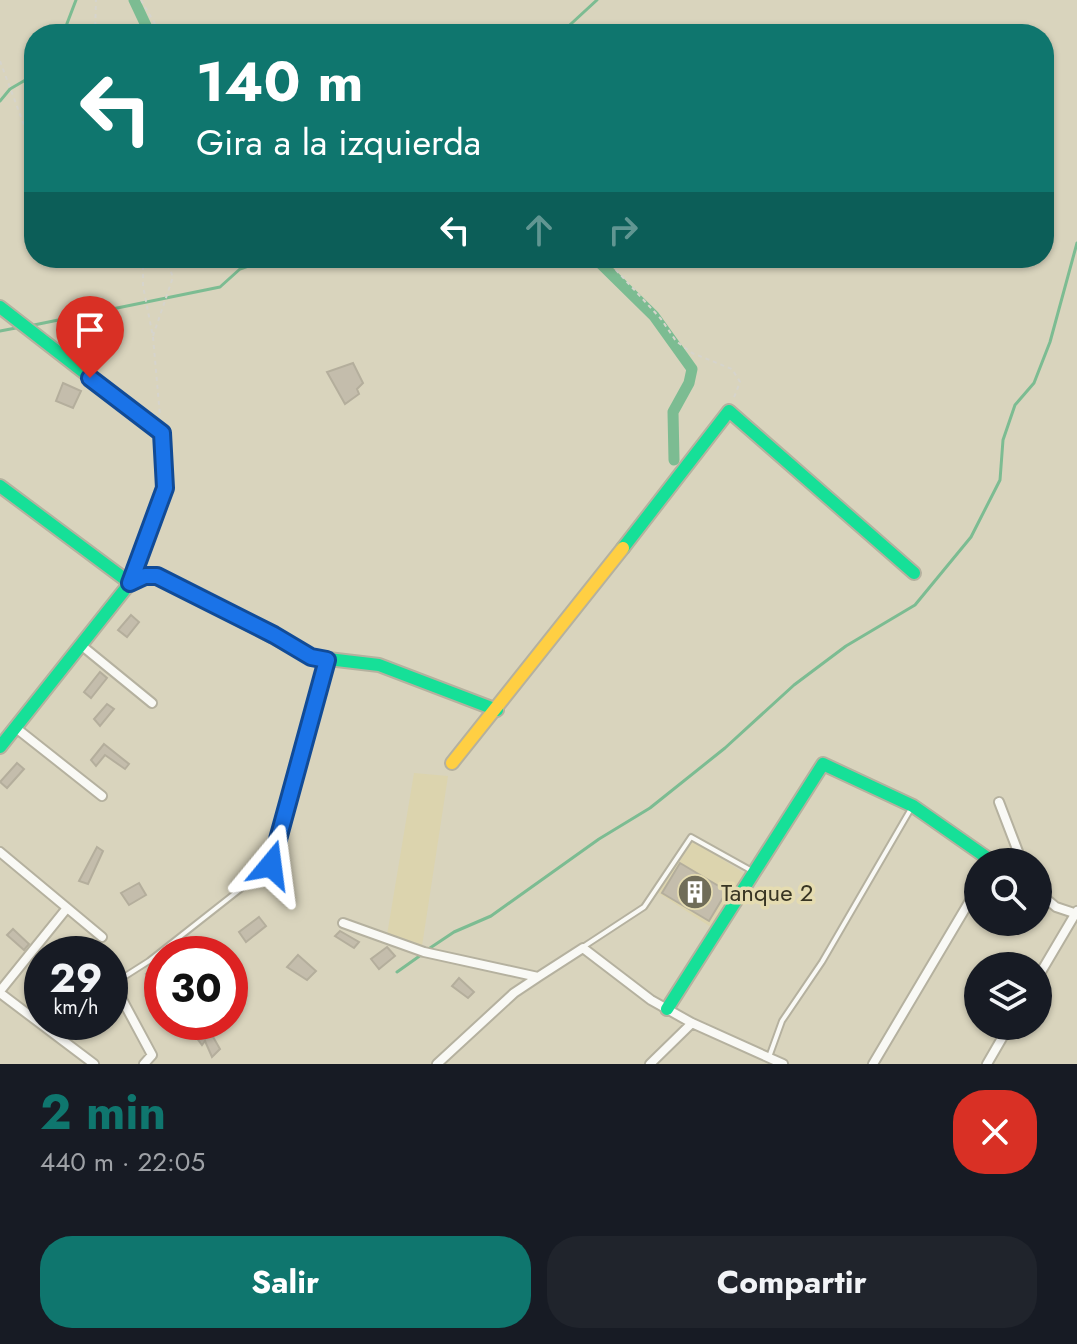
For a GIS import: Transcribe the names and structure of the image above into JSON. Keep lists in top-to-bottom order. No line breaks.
{"places":{"building":["Tanque 2"]},"page":{"turn":["140 m","Gira a la izquierda"],"speed":"29 km/h","limit":"30","heading":["2 min","440 m · 22:05"],"buttons":["Salir","Compartir"]}}
